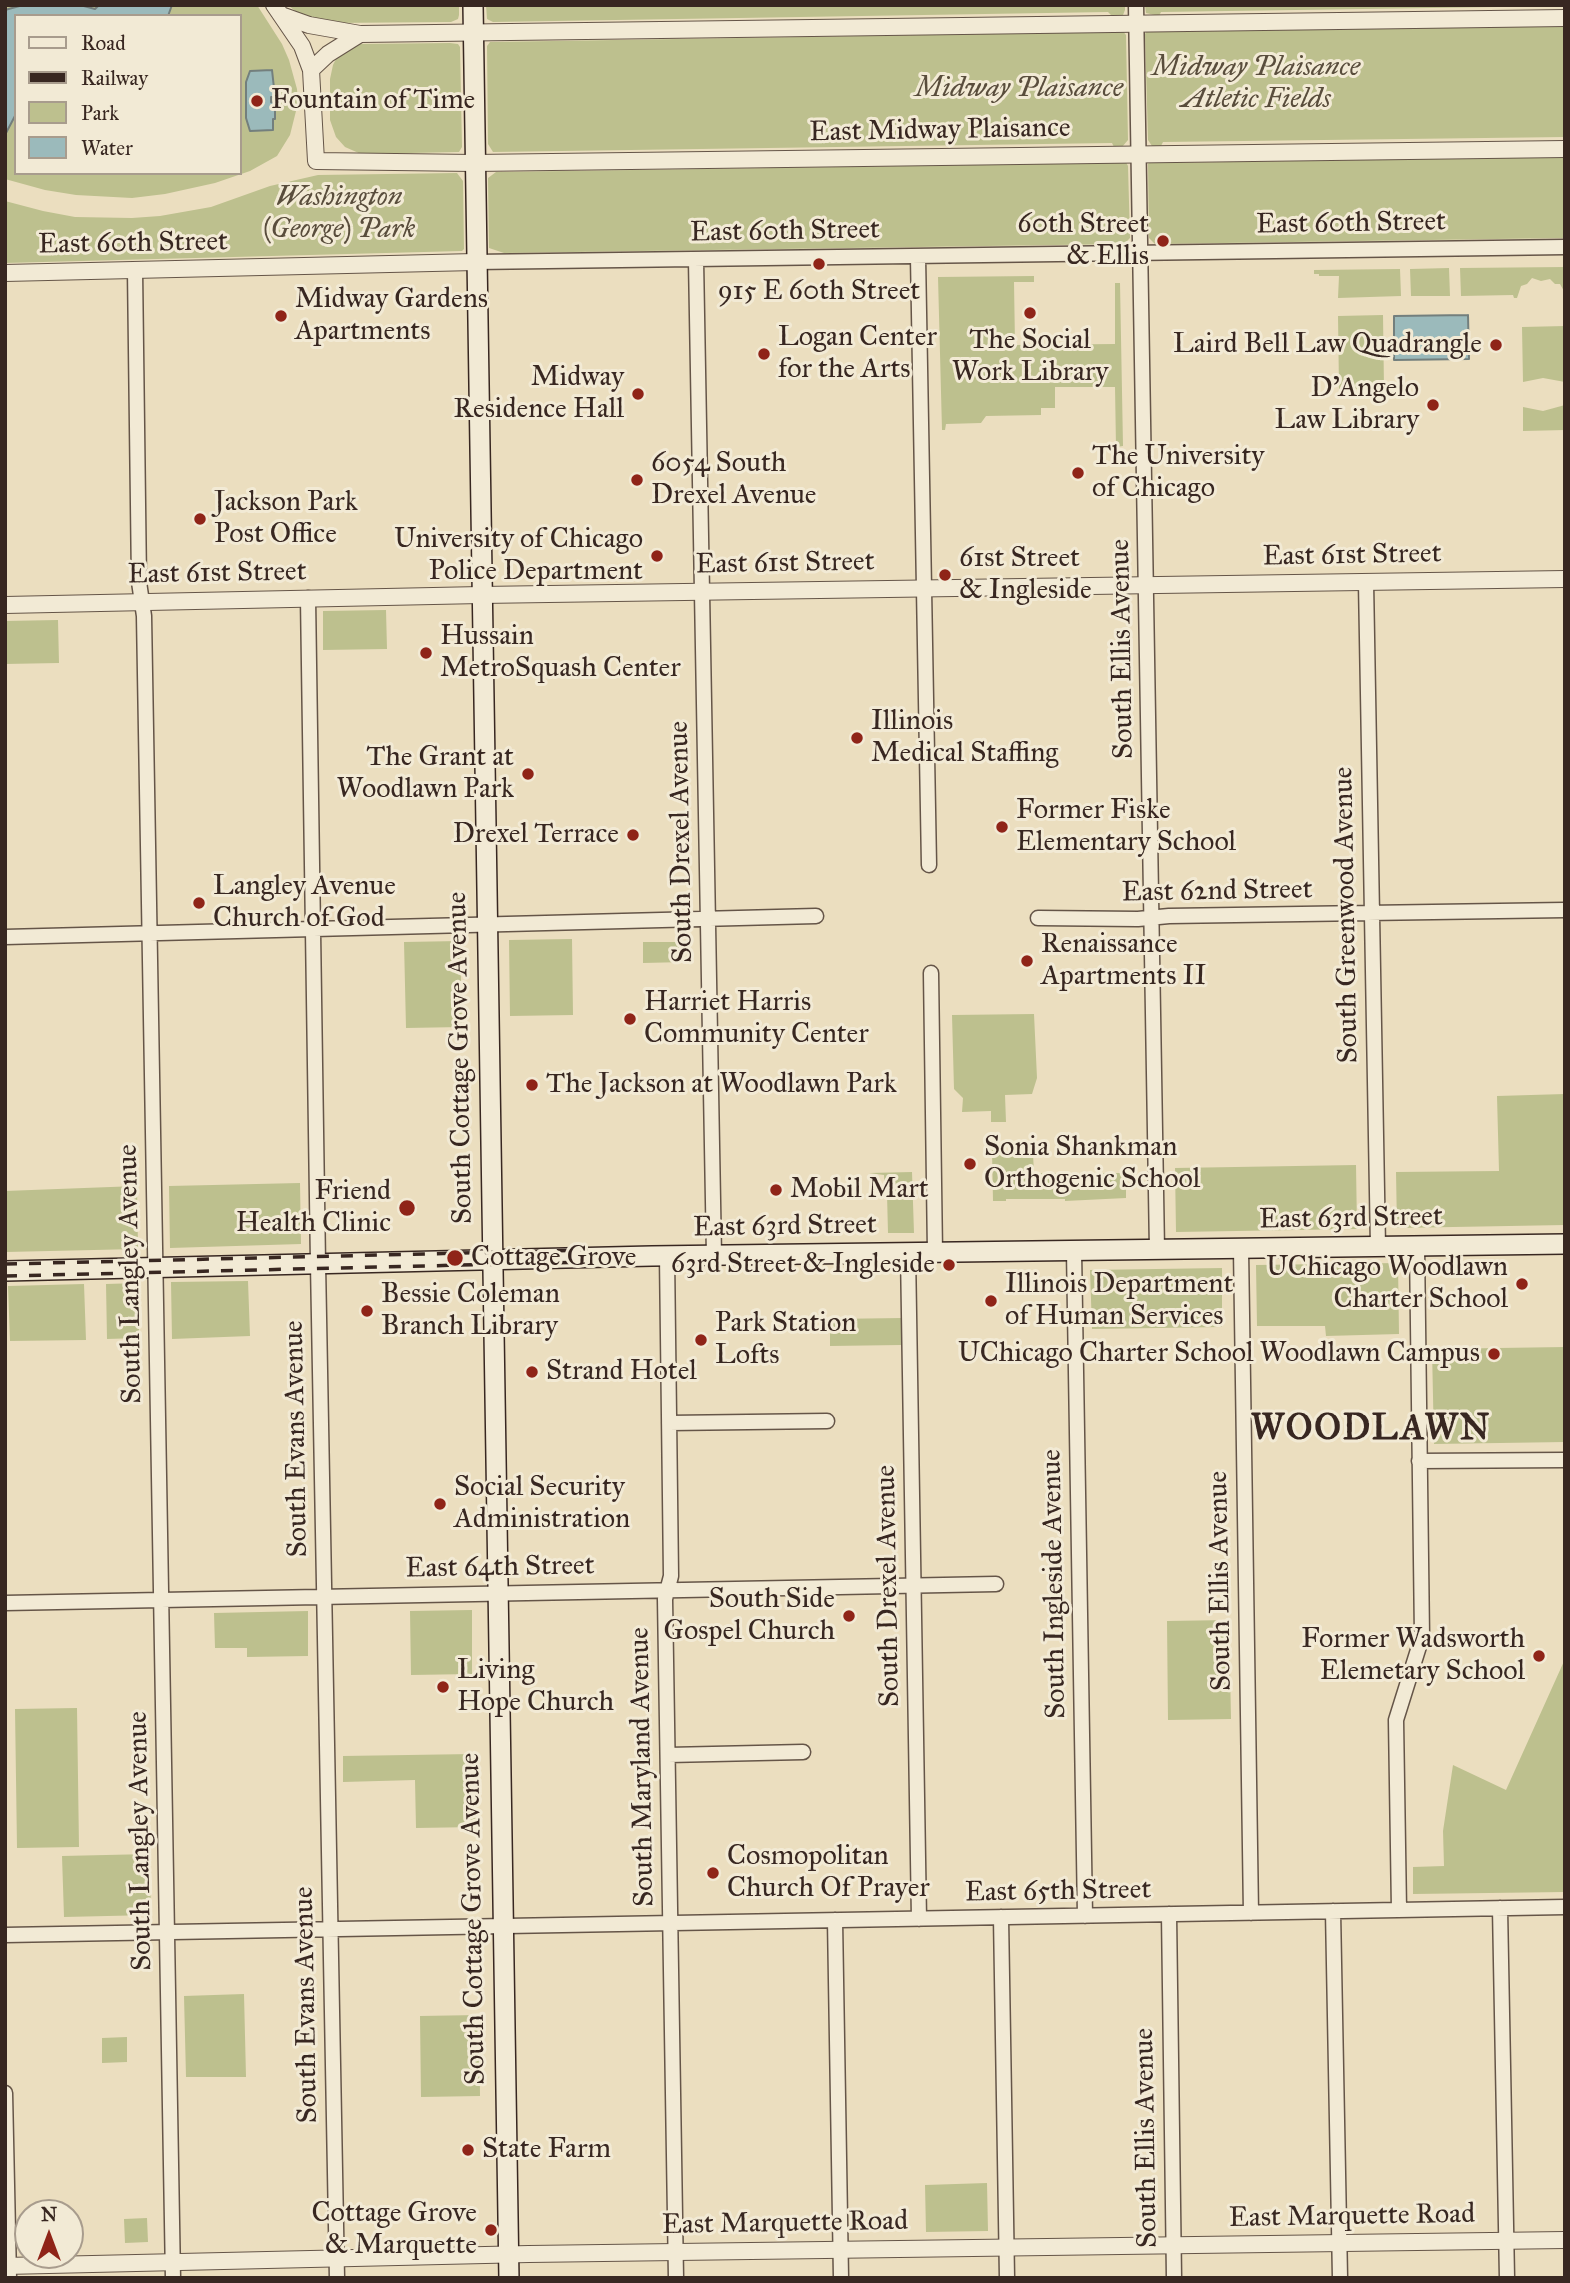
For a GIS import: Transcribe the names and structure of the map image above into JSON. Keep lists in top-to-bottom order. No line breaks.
{"streets":{"main road":["South Cottage Grove Avenue","East 63rd Street"],"street":["East Midway Plaisance","East 60th Street","East 61st Street","South Ellis Avenue","South Drexel Avenue","East 62nd Street","South Greenwood Avenue","South Langley Avenue","South Evans Avenue","East 64th Street","South Ingleside Avenue","South Maryland Avenue","East 65th Street","East Marquette Road"]},"crossings":[["East Midway Plaisance","South Ellis Avenue"],["East Midway Plaisance","South Cottage Grove Avenue"],["East 60th Street","South Ellis Avenue"],["East 60th Street","South Drexel Avenue"],["East 60th Street","South Cottage Grove Avenue"],["East 60th Street","South Langley Avenue"],["East 61st Street","South Ellis Avenue"],["East 61st Street","South Drexel Avenue"],["East 61st Street","South Greenwood Avenue"],["East 61st Street","South Cottage Grove Avenue"],["East 61st Street","South Langley Avenue"],["East 61st Street","South Evans Avenue"],["South Ellis Avenue","East 62nd Street"],["South Ellis Avenue","East 63rd Street"],["South Ellis Avenue","East 65th Street"],["South Ellis Avenue","East Marquette Road"],["South Drexel Avenue","East 63rd Street"],["South Drexel Avenue","East 64th Street"],["South Drexel Avenue","East 65th Street"],["East 62nd Street","South Greenwood Avenue"],["South Greenwood Avenue","East 63rd Street"],["South Cottage Grove Avenue","East 63rd Street"],["South Cottage Grove Avenue","East 64th Street"],["South Cottage Grove Avenue","East 65th Street"],["South Cottage Grove Avenue","East Marquette Road"],["East 63rd Street","South Langley Avenue"],["East 63rd Street","South Evans Avenue"],["East 63rd Street","South Ingleside Avenue"],["East 63rd Street","South Maryland Avenue"],["South Langley Avenue","East 64th Street"],["South Langley Avenue","East 65th Street"],["South Langley Avenue","East Marquette Road"],["South Evans Avenue","East 64th Street"],["South Evans Avenue","East 65th Street"],["South Evans Avenue","East Marquette Road"],["East 64th Street","South Maryland Avenue"],["South Ingleside Avenue","East 65th Street"],["South Maryland Avenue","East 65th Street"],["South Maryland Avenue","East Marquette Road"]],"districts":["WOODLAWN"],"parks":["Midway Plaisance Atletic Fields","Midway Plaisance","Washington (George) Park"],"places":["Fountain of Time","60th Street & Ellis","915 E 60th Street","The Social Work Library","Midway Gardens Apartments","Laird Bell Law Quadrangle","Logan Center for the Arts","Midway Residence Hall","D'Angelo Law Library","The University of Chicago","6054 South Drexel Avenue","Jackson Park Post Office","University of Chicago Police Department","61st Street & Ingleside","Hussain MetroSquash Center","Illinois Medical Staffing","The Grant at Woodlawn Park","Former Fiske Elementary School","Drexel Terrace","Langley Avenue Church of God","Renaissance Apartments II","Harriet Harris Community Center","The Jackson at Woodlawn Park","Sonia Shankman Orthogenic School","Mobil Mart","Friend Health Clinic","Cottage Grove","63rd Street & Ingleside","UChicago Woodlawn Charter School","Illinois Department of Human Services","Bessie Coleman Branch Library","Park Station Lofts","UChicago Charter School Woodlawn Campus","Strand Hotel","Social Security Administration","South Side Gospel Church","Former Wadsworth Elemetary School","Living Hope Church","Cosmopolitan Church Of Prayer","State Farm","Cottage Grove & Marquette"],"legend":["Road","Railway","Park","Water"],"north":"top"}
